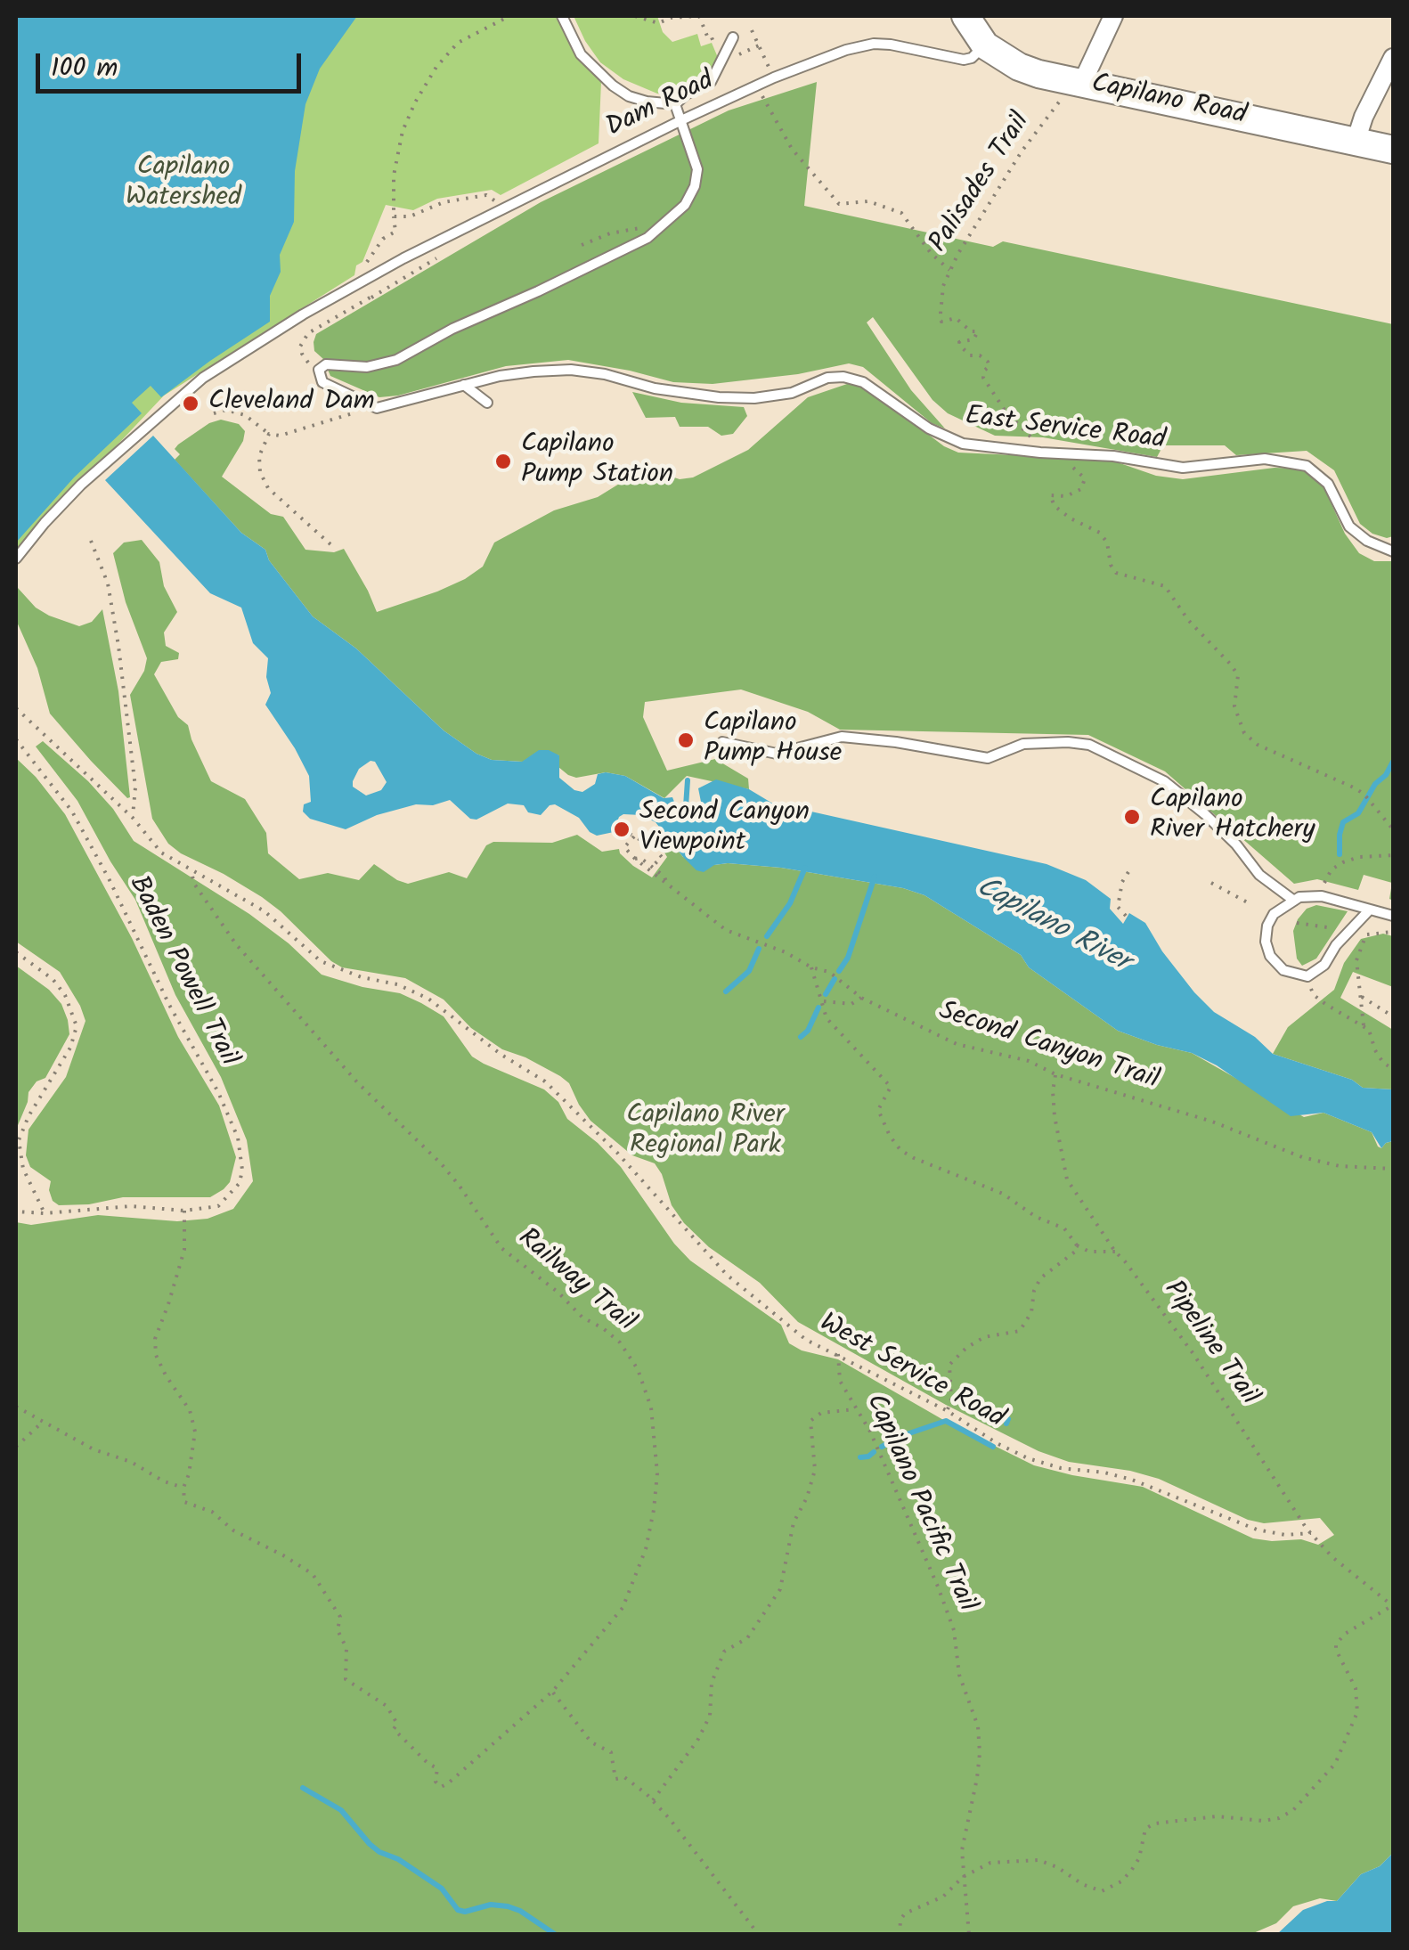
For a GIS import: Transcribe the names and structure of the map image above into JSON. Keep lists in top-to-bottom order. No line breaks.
{"streets":{"main road":["Capilano Road"],"lane":["Dam Road","East Service Road"],"path":["Palisades Trail","Baden Powell Trail","Second Canyon Trail","Railway Trail","Pipeline Trail","West Service Road","Capilano Pacific Trail"]},"crossings":[["Capilano Road","Dam Road"],["Capilano Road","Palisades Trail"],["Palisades Trail","East Service Road"],["Second Canyon Trail","Pipeline Trail"],["Railway Trail","West Service Road"],["Pipeline Trail","West Service Road"],["West Service Road","Capilano Pacific Trail"]],"water":["Capilano River"],"parks":["Capilano Watershed","Capilano River Regional Park"],"places":["Cleveland Dam","Capilano Pump Station","Capilano Pump House","Capilano River Hatchery","Second Canyon Viewpoint"],"scale_bar":"100 m"}
